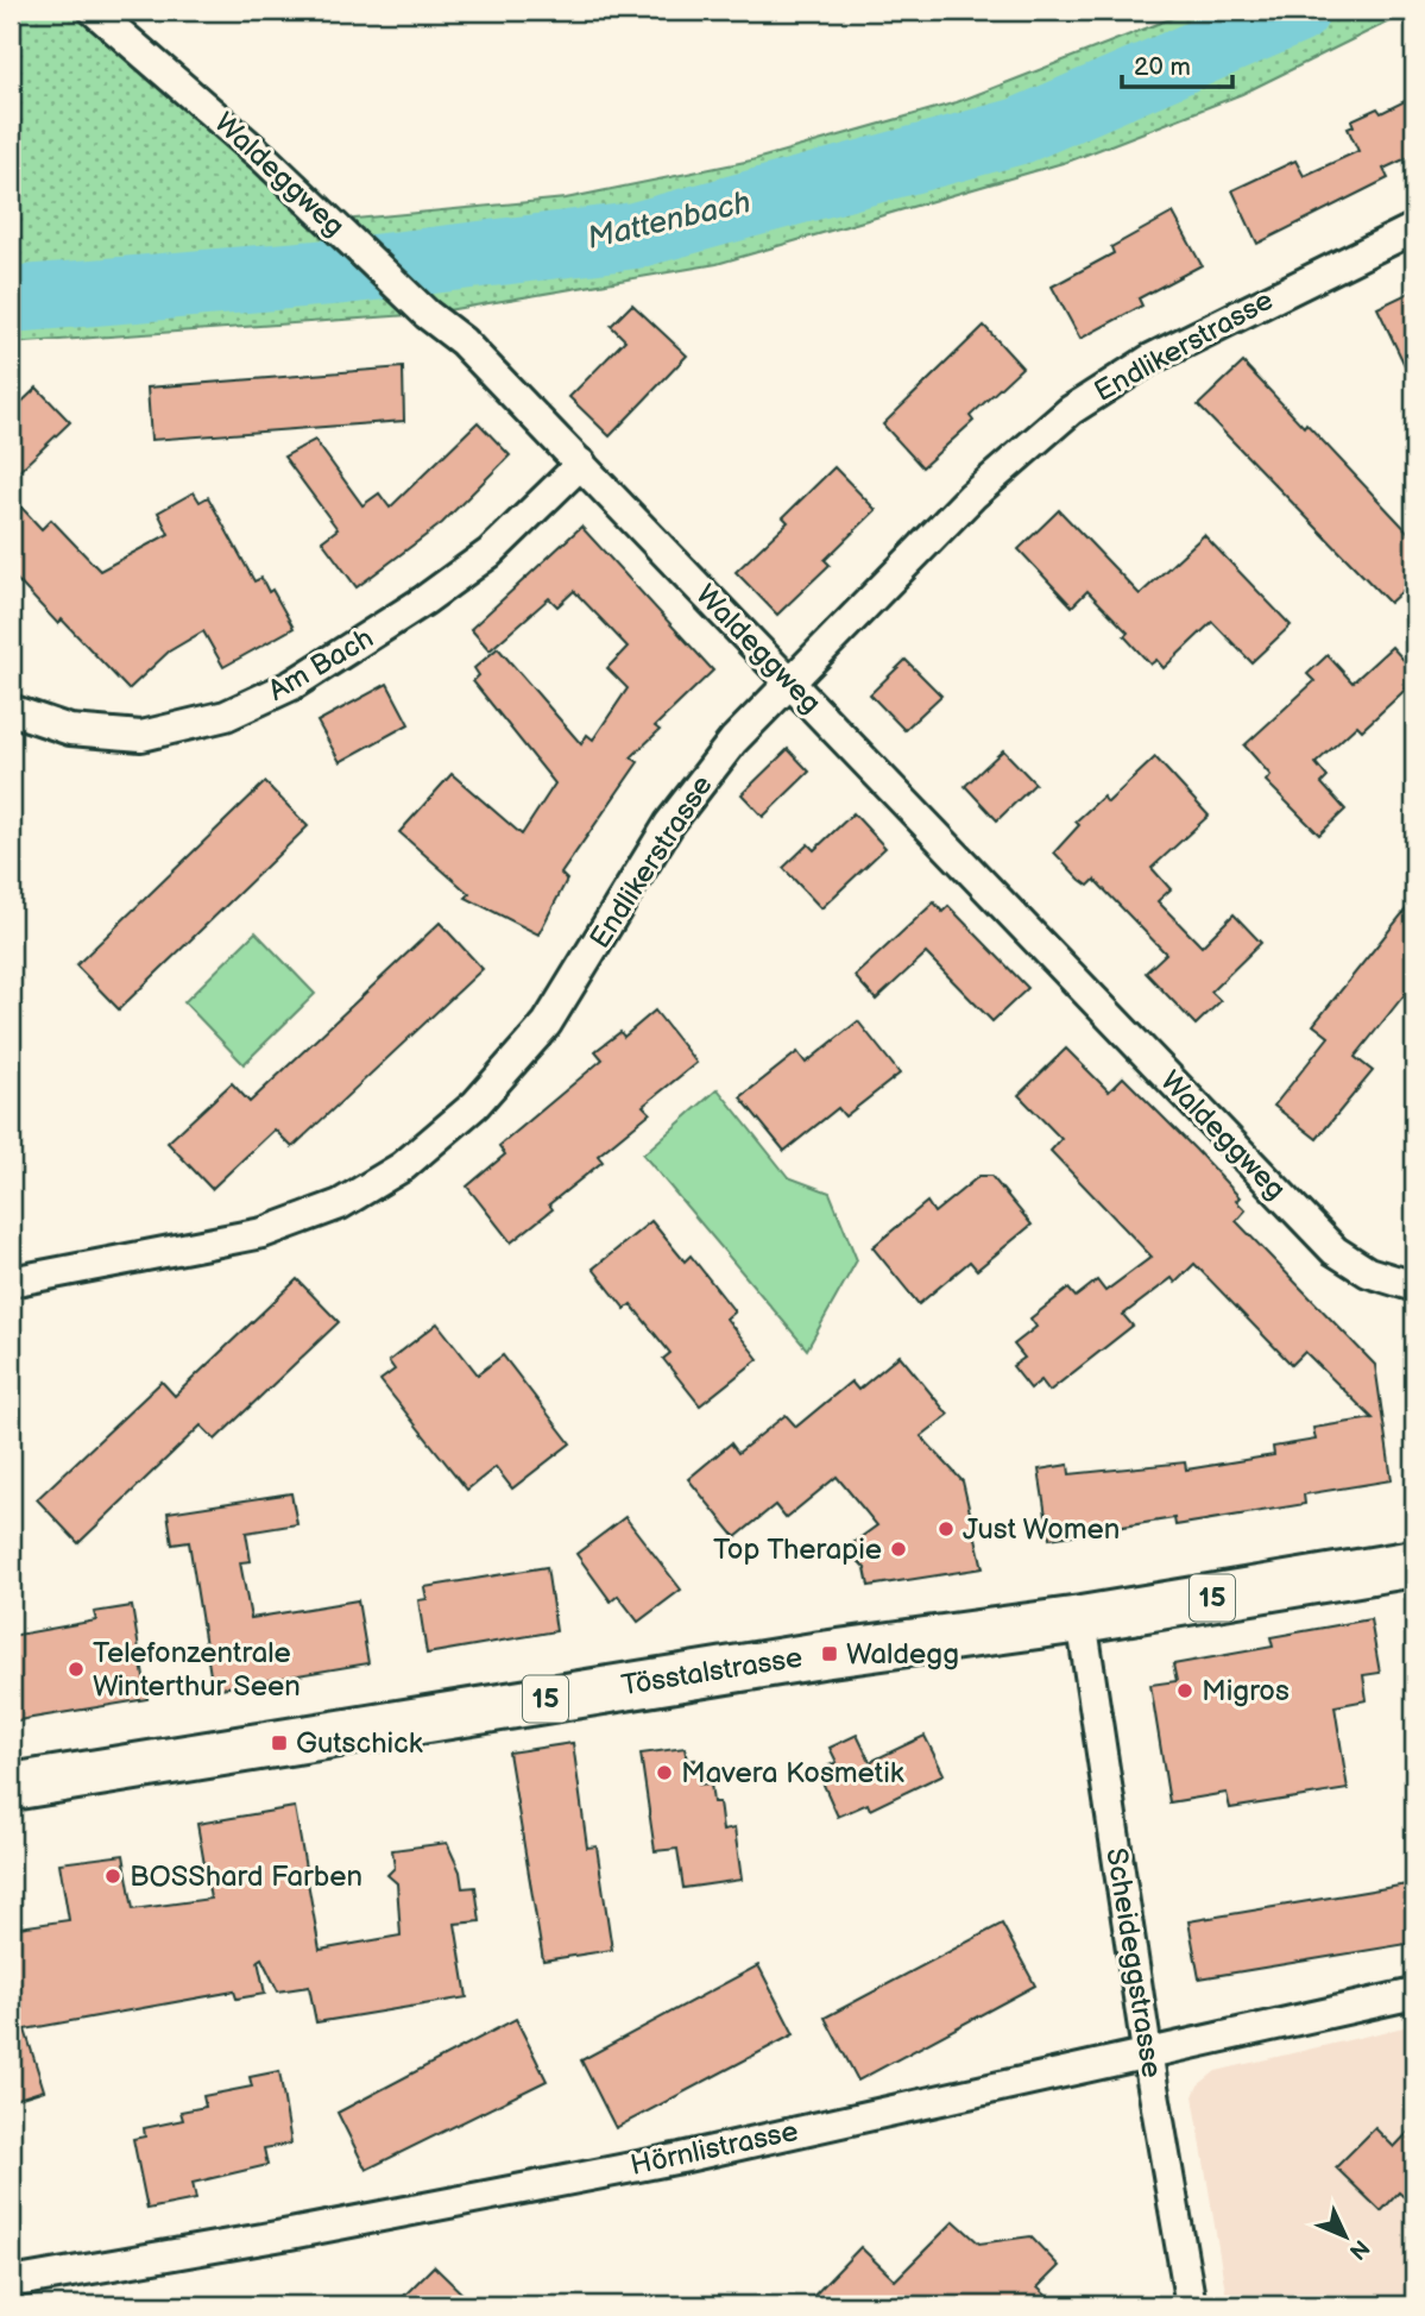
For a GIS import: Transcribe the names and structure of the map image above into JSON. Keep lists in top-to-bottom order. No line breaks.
{"streets":{"main road":["15","Tösstalstrasse"],"street":["Waldeggweg","Endlikerstrasse","Am Bach","Scheideggstrasse","Hörnlistrasse"]},"crossings":[["Waldeggweg","Endlikerstrasse"],["Waldeggweg","Am Bach"],["Tösstalstrasse","Scheideggstrasse"],["Scheideggstrasse","Hörnlistrasse"]],"water":["Mattenbach"],"places":{"other":["Just Women","Top Therapie","Telefonzentrale Winterthur Seen","Migros","Mavera Kosmetik","BOSShard Farben"],"transit":["Waldegg","Gutschick"]},"scale_bar":"20 m","north":"bottom right"}
